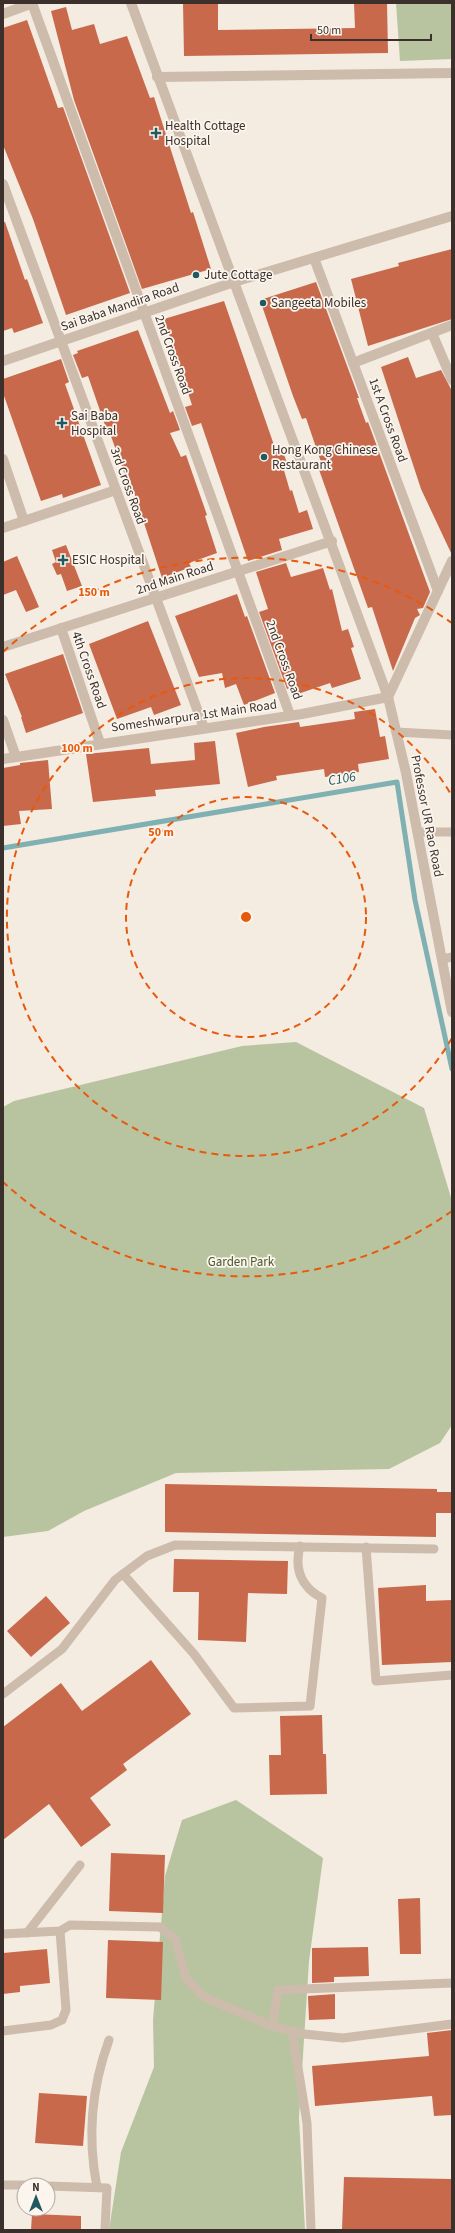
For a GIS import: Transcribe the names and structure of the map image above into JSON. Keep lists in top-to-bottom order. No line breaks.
{"streets":{"street":["Sai Baba Mandira Road","2nd Cross Road","1st A Cross Road","3rd Cross Road","2nd Main Road","4th Cross Road","Someshwarpura 1st Main Road","Professor UR Rao Road"]},"crossings":[["Sai Baba Mandira Road","2nd Cross Road"],["Sai Baba Mandira Road","1st A Cross Road"],["Sai Baba Mandira Road","3rd Cross Road"],["Sai Baba Mandira Road","Professor UR Rao Road"],["2nd Cross Road","2nd Main Road"],["2nd Cross Road","Someshwarpura 1st Main Road"],["3rd Cross Road","2nd Main Road"],["3rd Cross Road","Someshwarpura 1st Main Road"],["2nd Main Road","4th Cross Road"],["2nd Main Road","Professor UR Rao Road"],["4th Cross Road","Someshwarpura 1st Main Road"],["Someshwarpura 1st Main Road","Professor UR Rao Road"]],"water":["C106"],"parks":["Garden Park"],"places":{"health":["Health Cottage Hospital","Sai Baba Hospital","ESIC Hospital"],"other":["Jute Cottage","Sangeeta Mobiles","Hong Kong Chinese Restaurant"]},"scale_bar":"50 m","north":"top","rings":["150 m","100 m","50 m"]}
